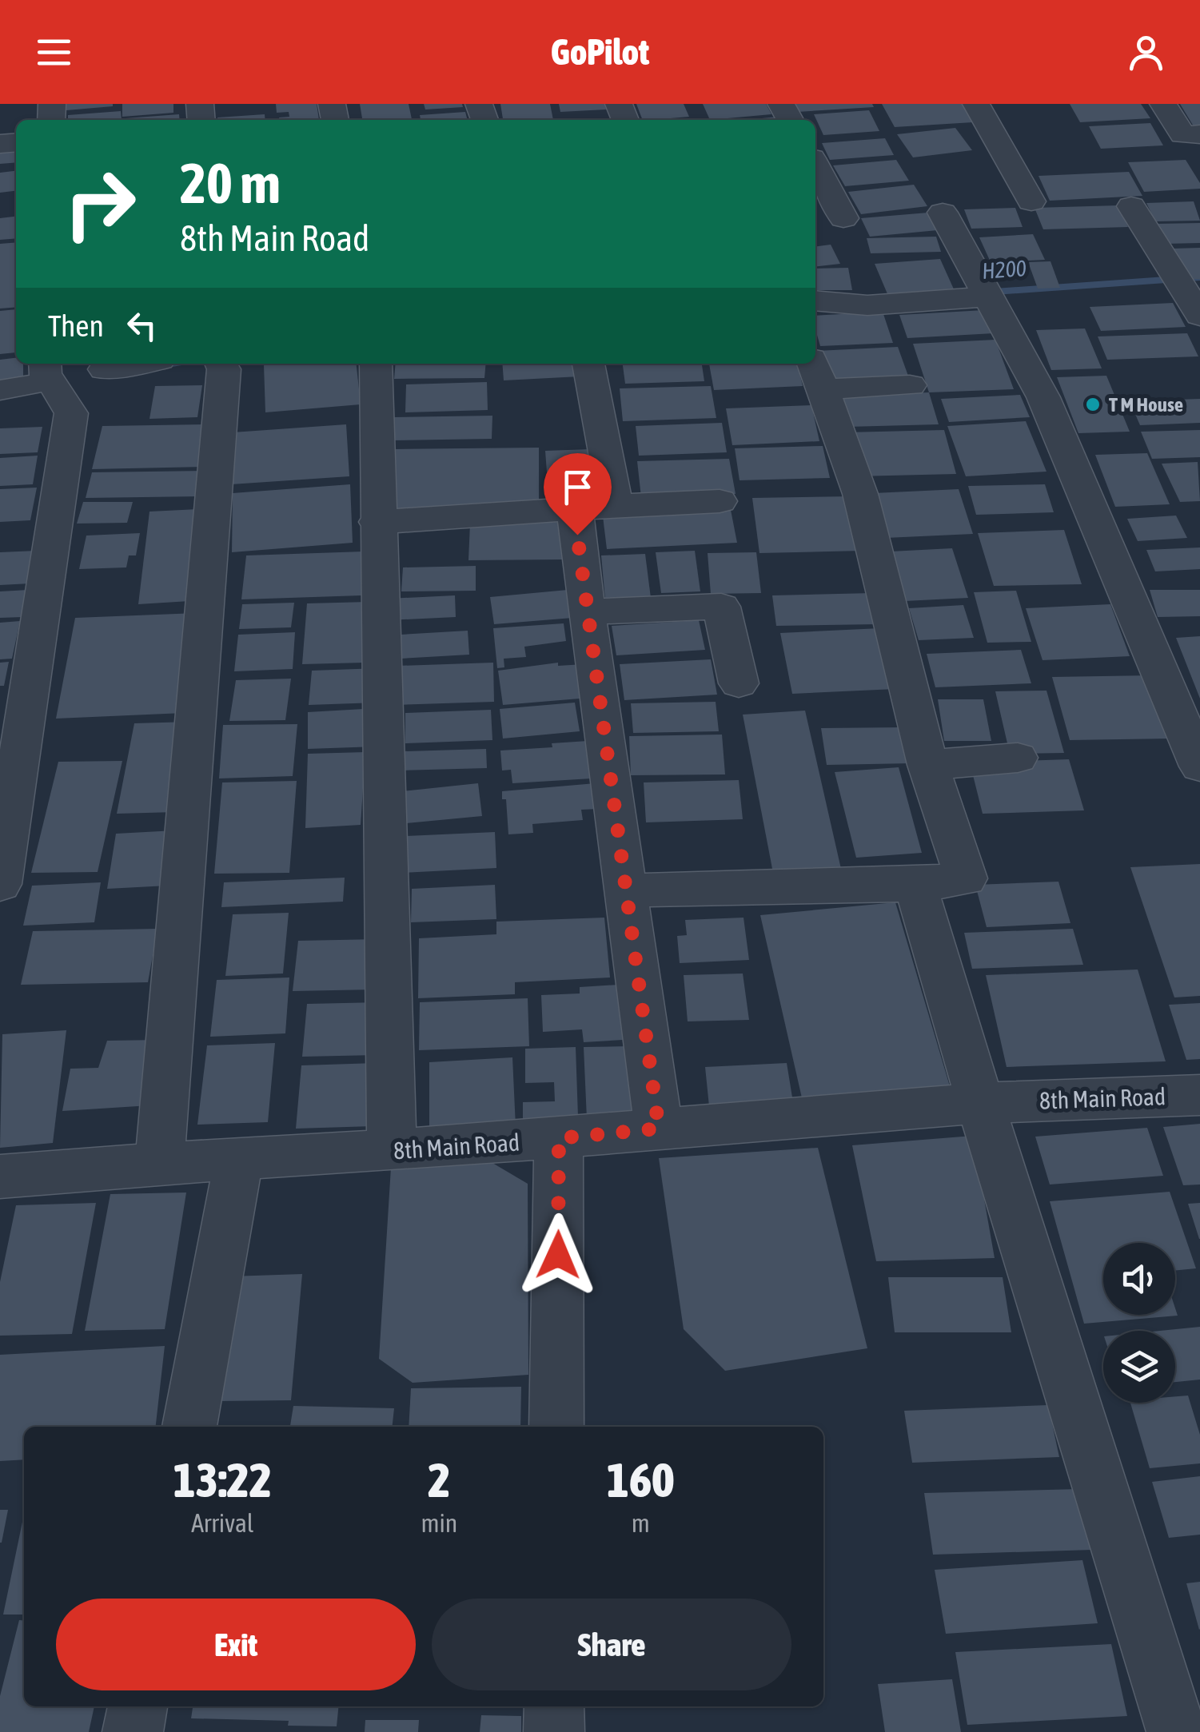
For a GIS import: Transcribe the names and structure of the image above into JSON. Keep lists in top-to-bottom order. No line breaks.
{"streets":{"street":["8th Main Road"]},"water":["H200"],"places":["T M House"],"page":{"header":"GoPilot","turn":["20 m","8th Main Road"],"then":"Then","eta":["13:22","Arrival","2","min","160","m"],"buttons":["Exit","Share"]}}
